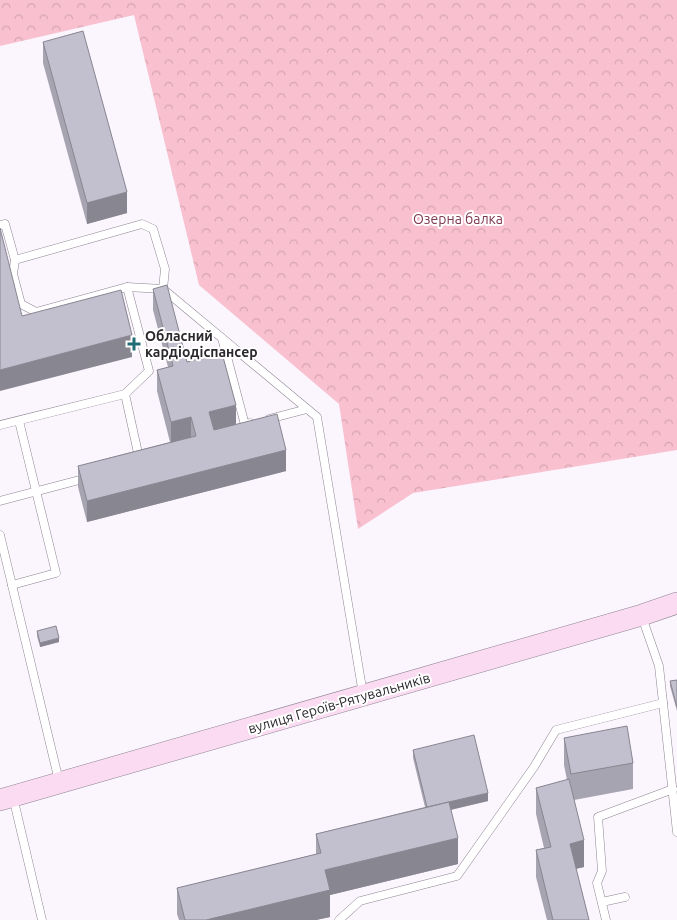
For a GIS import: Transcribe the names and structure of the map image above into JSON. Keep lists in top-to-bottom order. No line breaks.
{"streets":{"main road":["вулиця Героїв-Рятувальників"]},"parks":["Озерна балка"],"places":{"health":["Обласний кардіодіспансер"]}}
